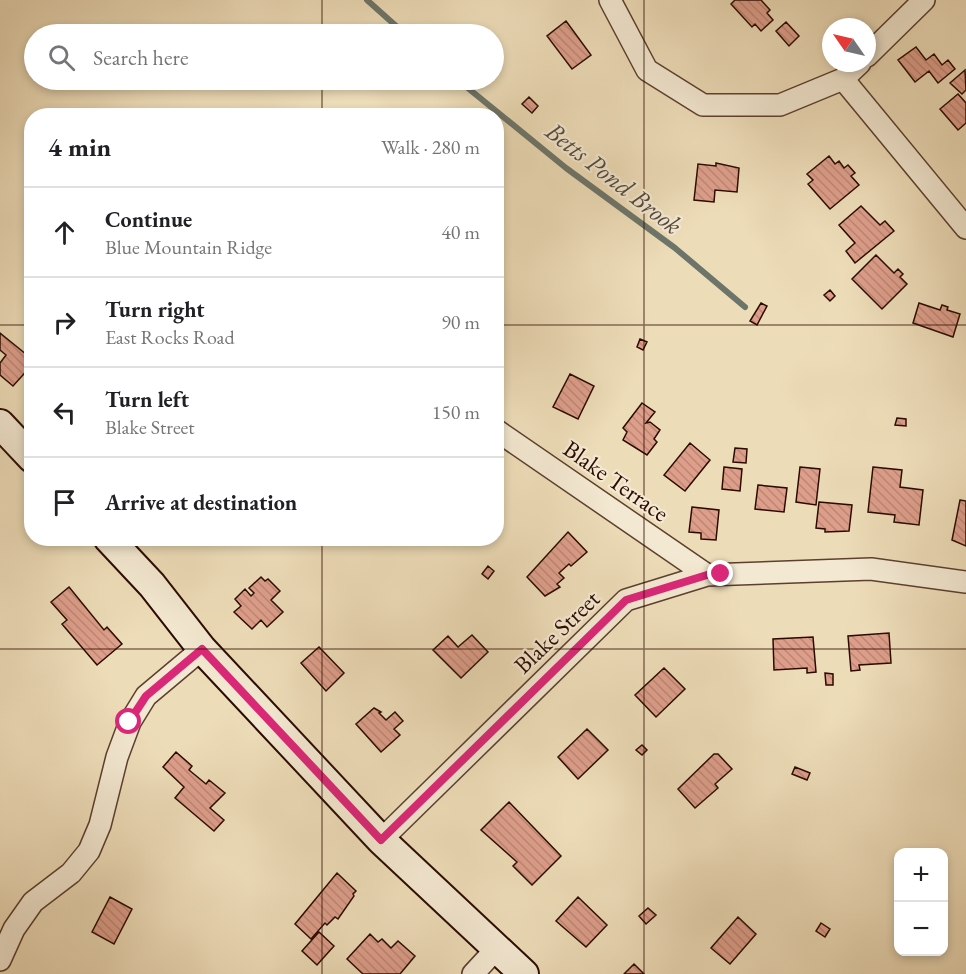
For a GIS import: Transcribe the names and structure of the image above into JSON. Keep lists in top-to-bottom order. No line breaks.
{"streets":{"street":["Blake Terrace","Blake Street"]},"crossings":[["Blake Terrace","Blake Street"]],"water":["Betts Pond Brook"],"north":"top left","page":{"search":"Search here","heading":["4 min","Walk · 280 m"],"list":[["Continue","Blue Mountain Ridge","40 m"],["Turn right","East Rocks Road","90 m"],["Turn left","Blake Street","150 m"],"Arrive at destination"],"map_buttons":["+","−"]}}
